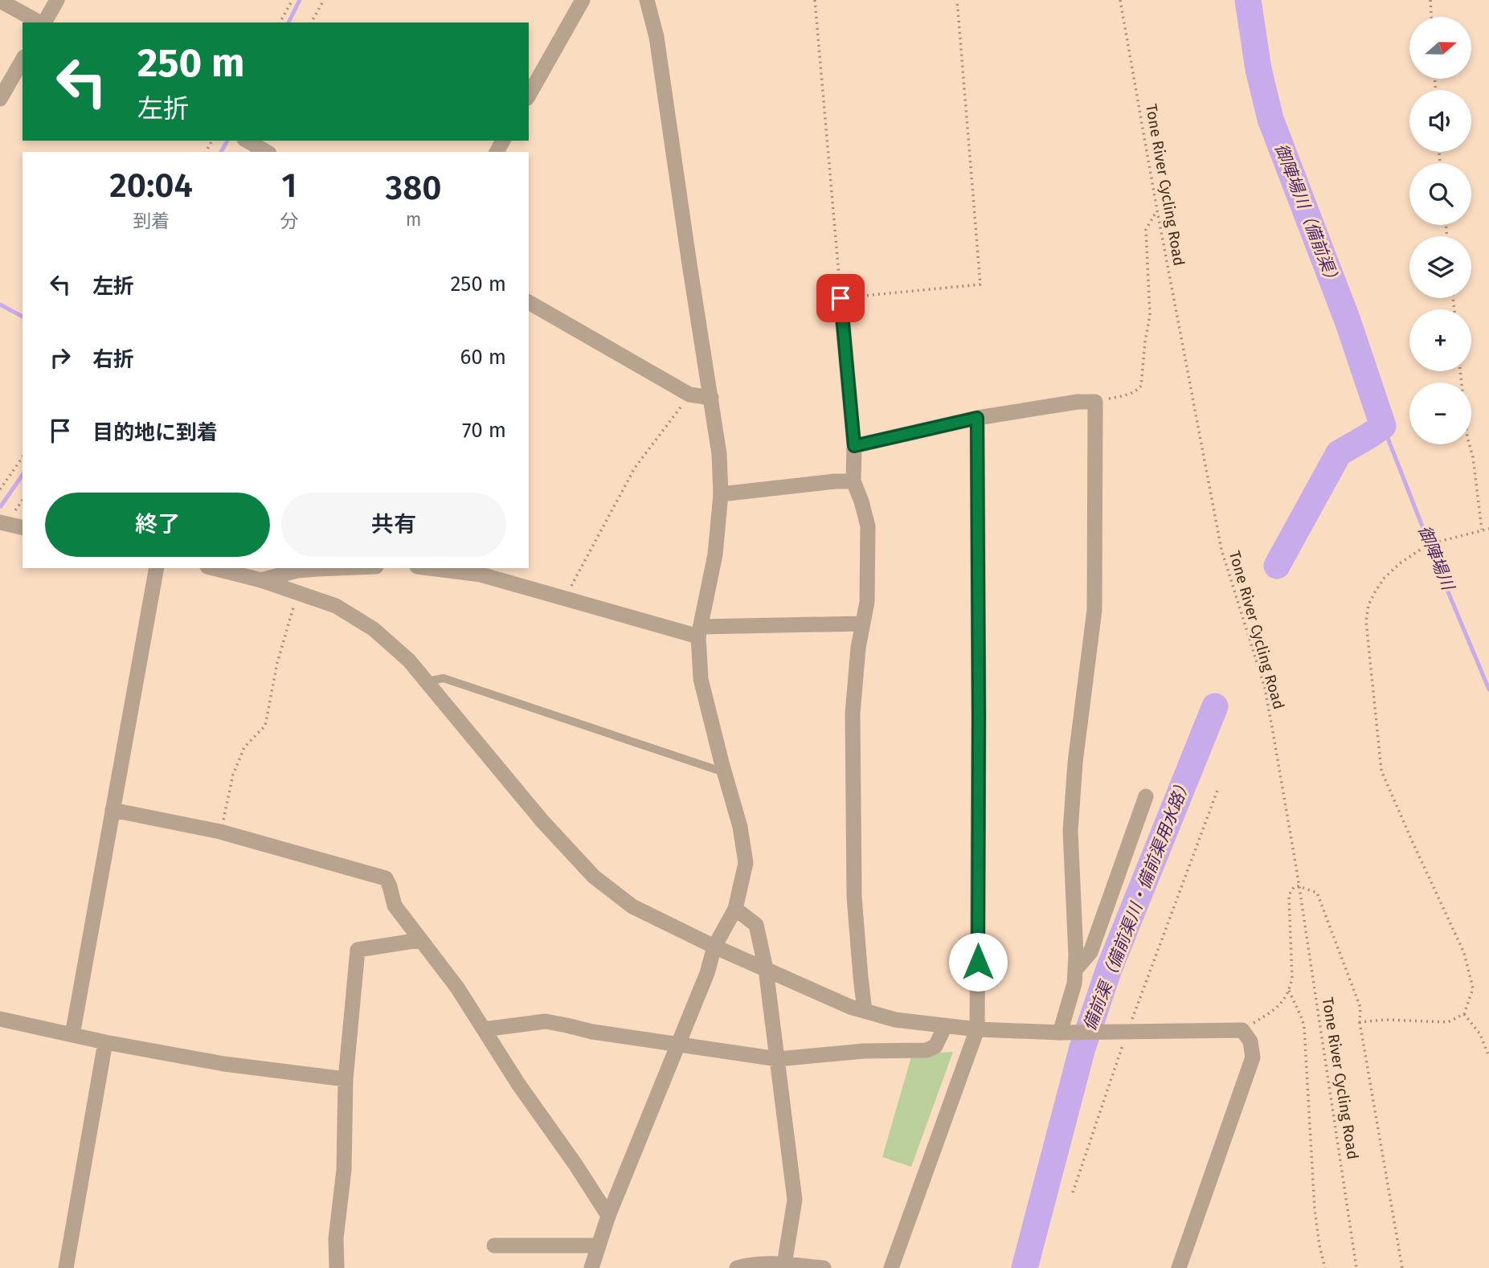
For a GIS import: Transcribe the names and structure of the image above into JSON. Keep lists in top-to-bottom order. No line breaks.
{"streets":{"path":["Tone River Cycling Road"]},"water":["御陣場川（備前渠）","御陣場川","備前渠（備前渠川・備前渠用水路）"],"north":"right","page":{"map_buttons":["+","−"],"turn":["250 m","左折"],"eta":["20:04","到着","1","分","380","m"],"list":[{"name":"左折","value":"250 m"},{"name":"右折","value":"60 m"},{"name":"目的地に到着","value":"70 m"}],"buttons":["終了","共有"]}}
